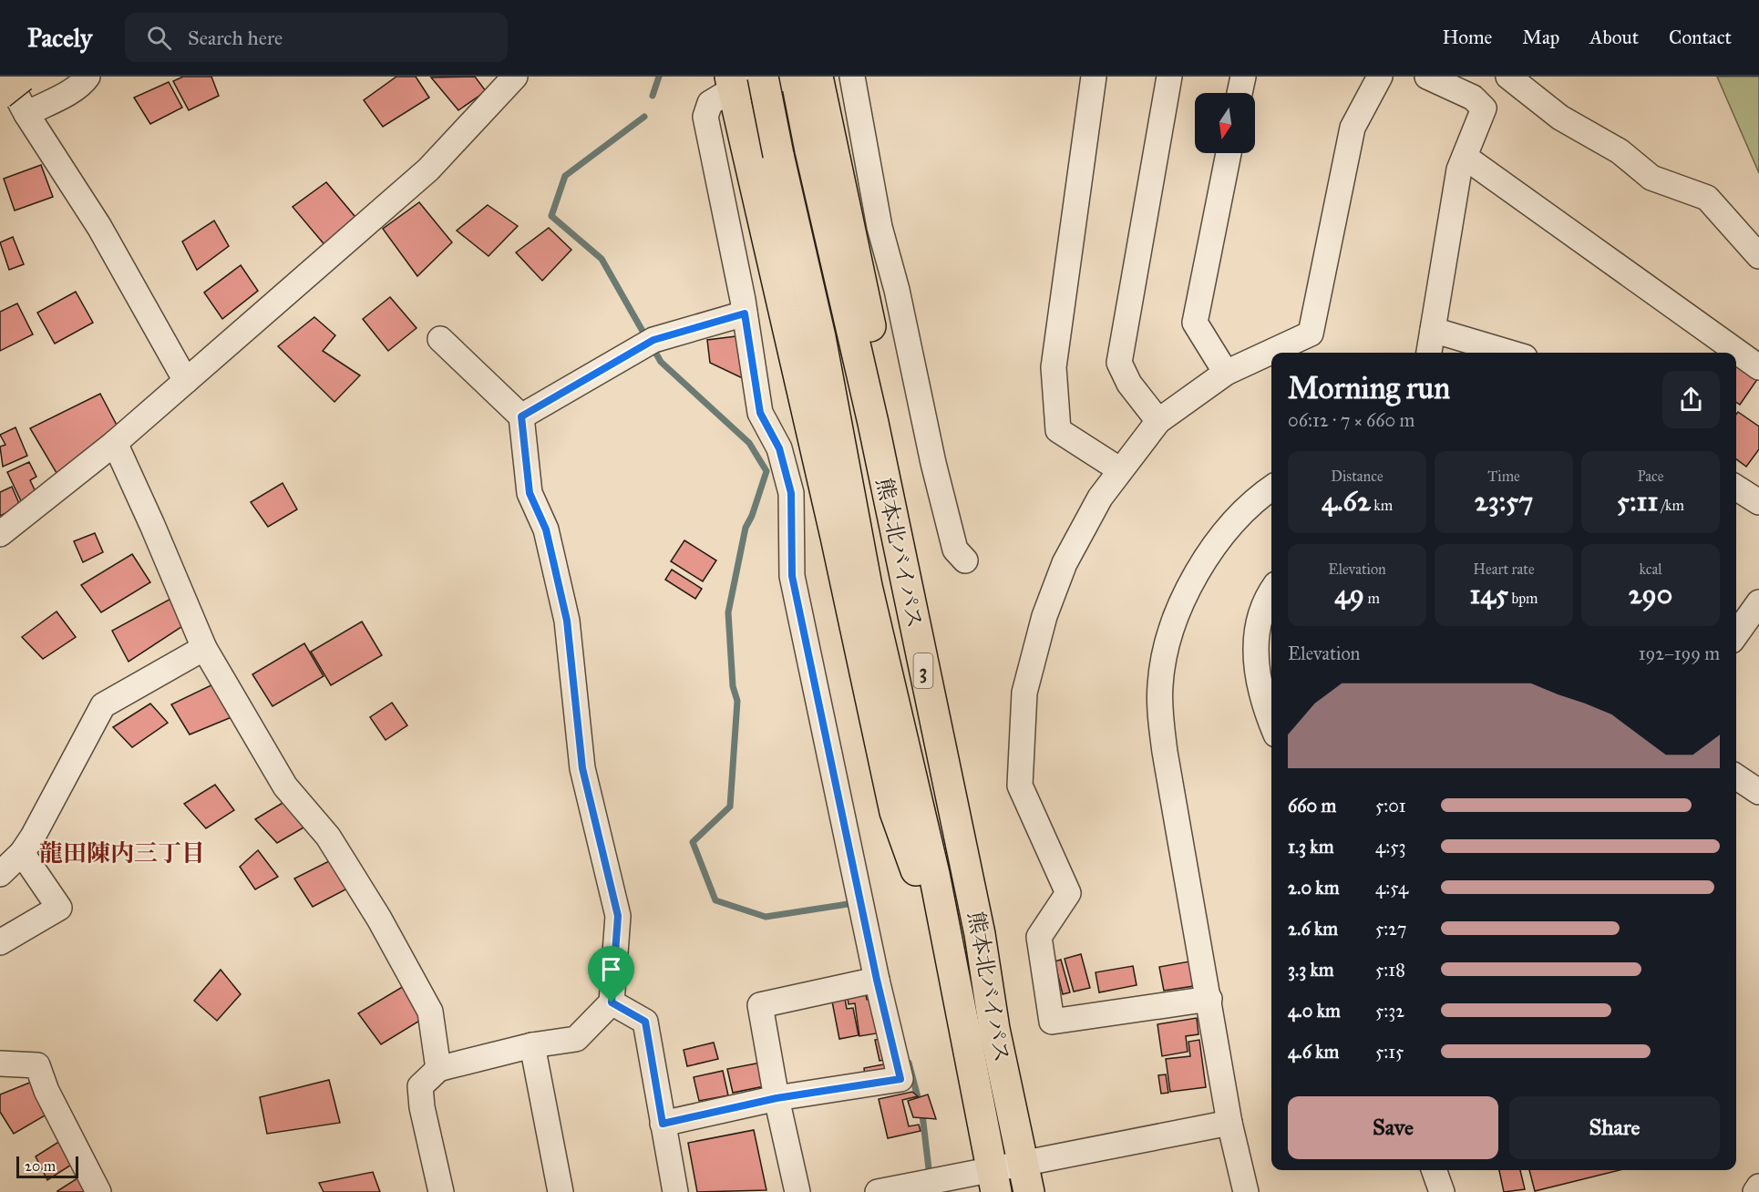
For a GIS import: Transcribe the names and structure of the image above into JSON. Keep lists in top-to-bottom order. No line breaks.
{"streets":{"main road":["熊本北バイパス","3"]},"districts":["龍田陳内三丁目"],"scale_bar":"20 m","north":"bottom","page":{"header":"Pacely","search":"Search here","nav":["Home","Map","About","Contact"],"heading":["Morning run","06:12 · 7 × 660 m"],"stats":[["Distance","4.62 km"],["Time","23:57"],["Pace","5:11 /km"],["Elevation","49 m"],["Heart rate","145 bpm"],["kcal","290"]],"chart":["Elevation","192–199 m"],"list":[{"name":"660 m","note":"5:01"},{"name":"1.3 km","note":"4:53"},{"name":"2.0 km","note":"4:54"},{"name":"2.6 km","note":"5:27"},{"name":"3.3 km","note":"5:18"},{"name":"4.0 km","note":"5:32"},{"name":"4.6 km","note":"5:15"}],"buttons":["Save","Share"],"scale":"20 m"}}
